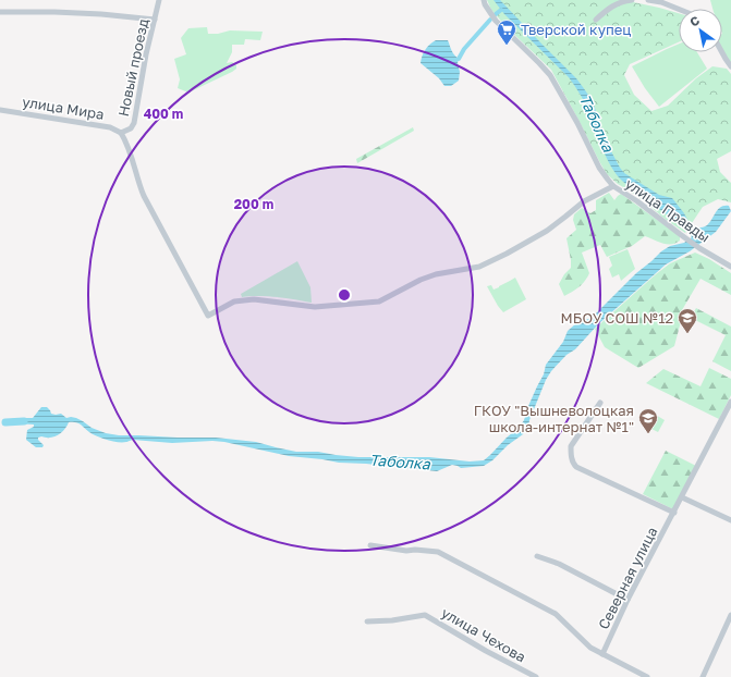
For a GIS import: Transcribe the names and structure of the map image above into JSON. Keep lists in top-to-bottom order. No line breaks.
{"streets":{"street":["Новый проезд","улица Мира","улица Правды","Северная улица","улица Чехова"]},"crossings":[["Новый проезд","улица Мира"]],"water":["Таболка"],"places":{"supermarket":["Тверской купец"],"school or university":["МБОУ СОШ №12","ГКОУ \"Вышневолоцкая школа-интернат №1\""]},"north":"top left","rings":["400 m","200 m"]}
